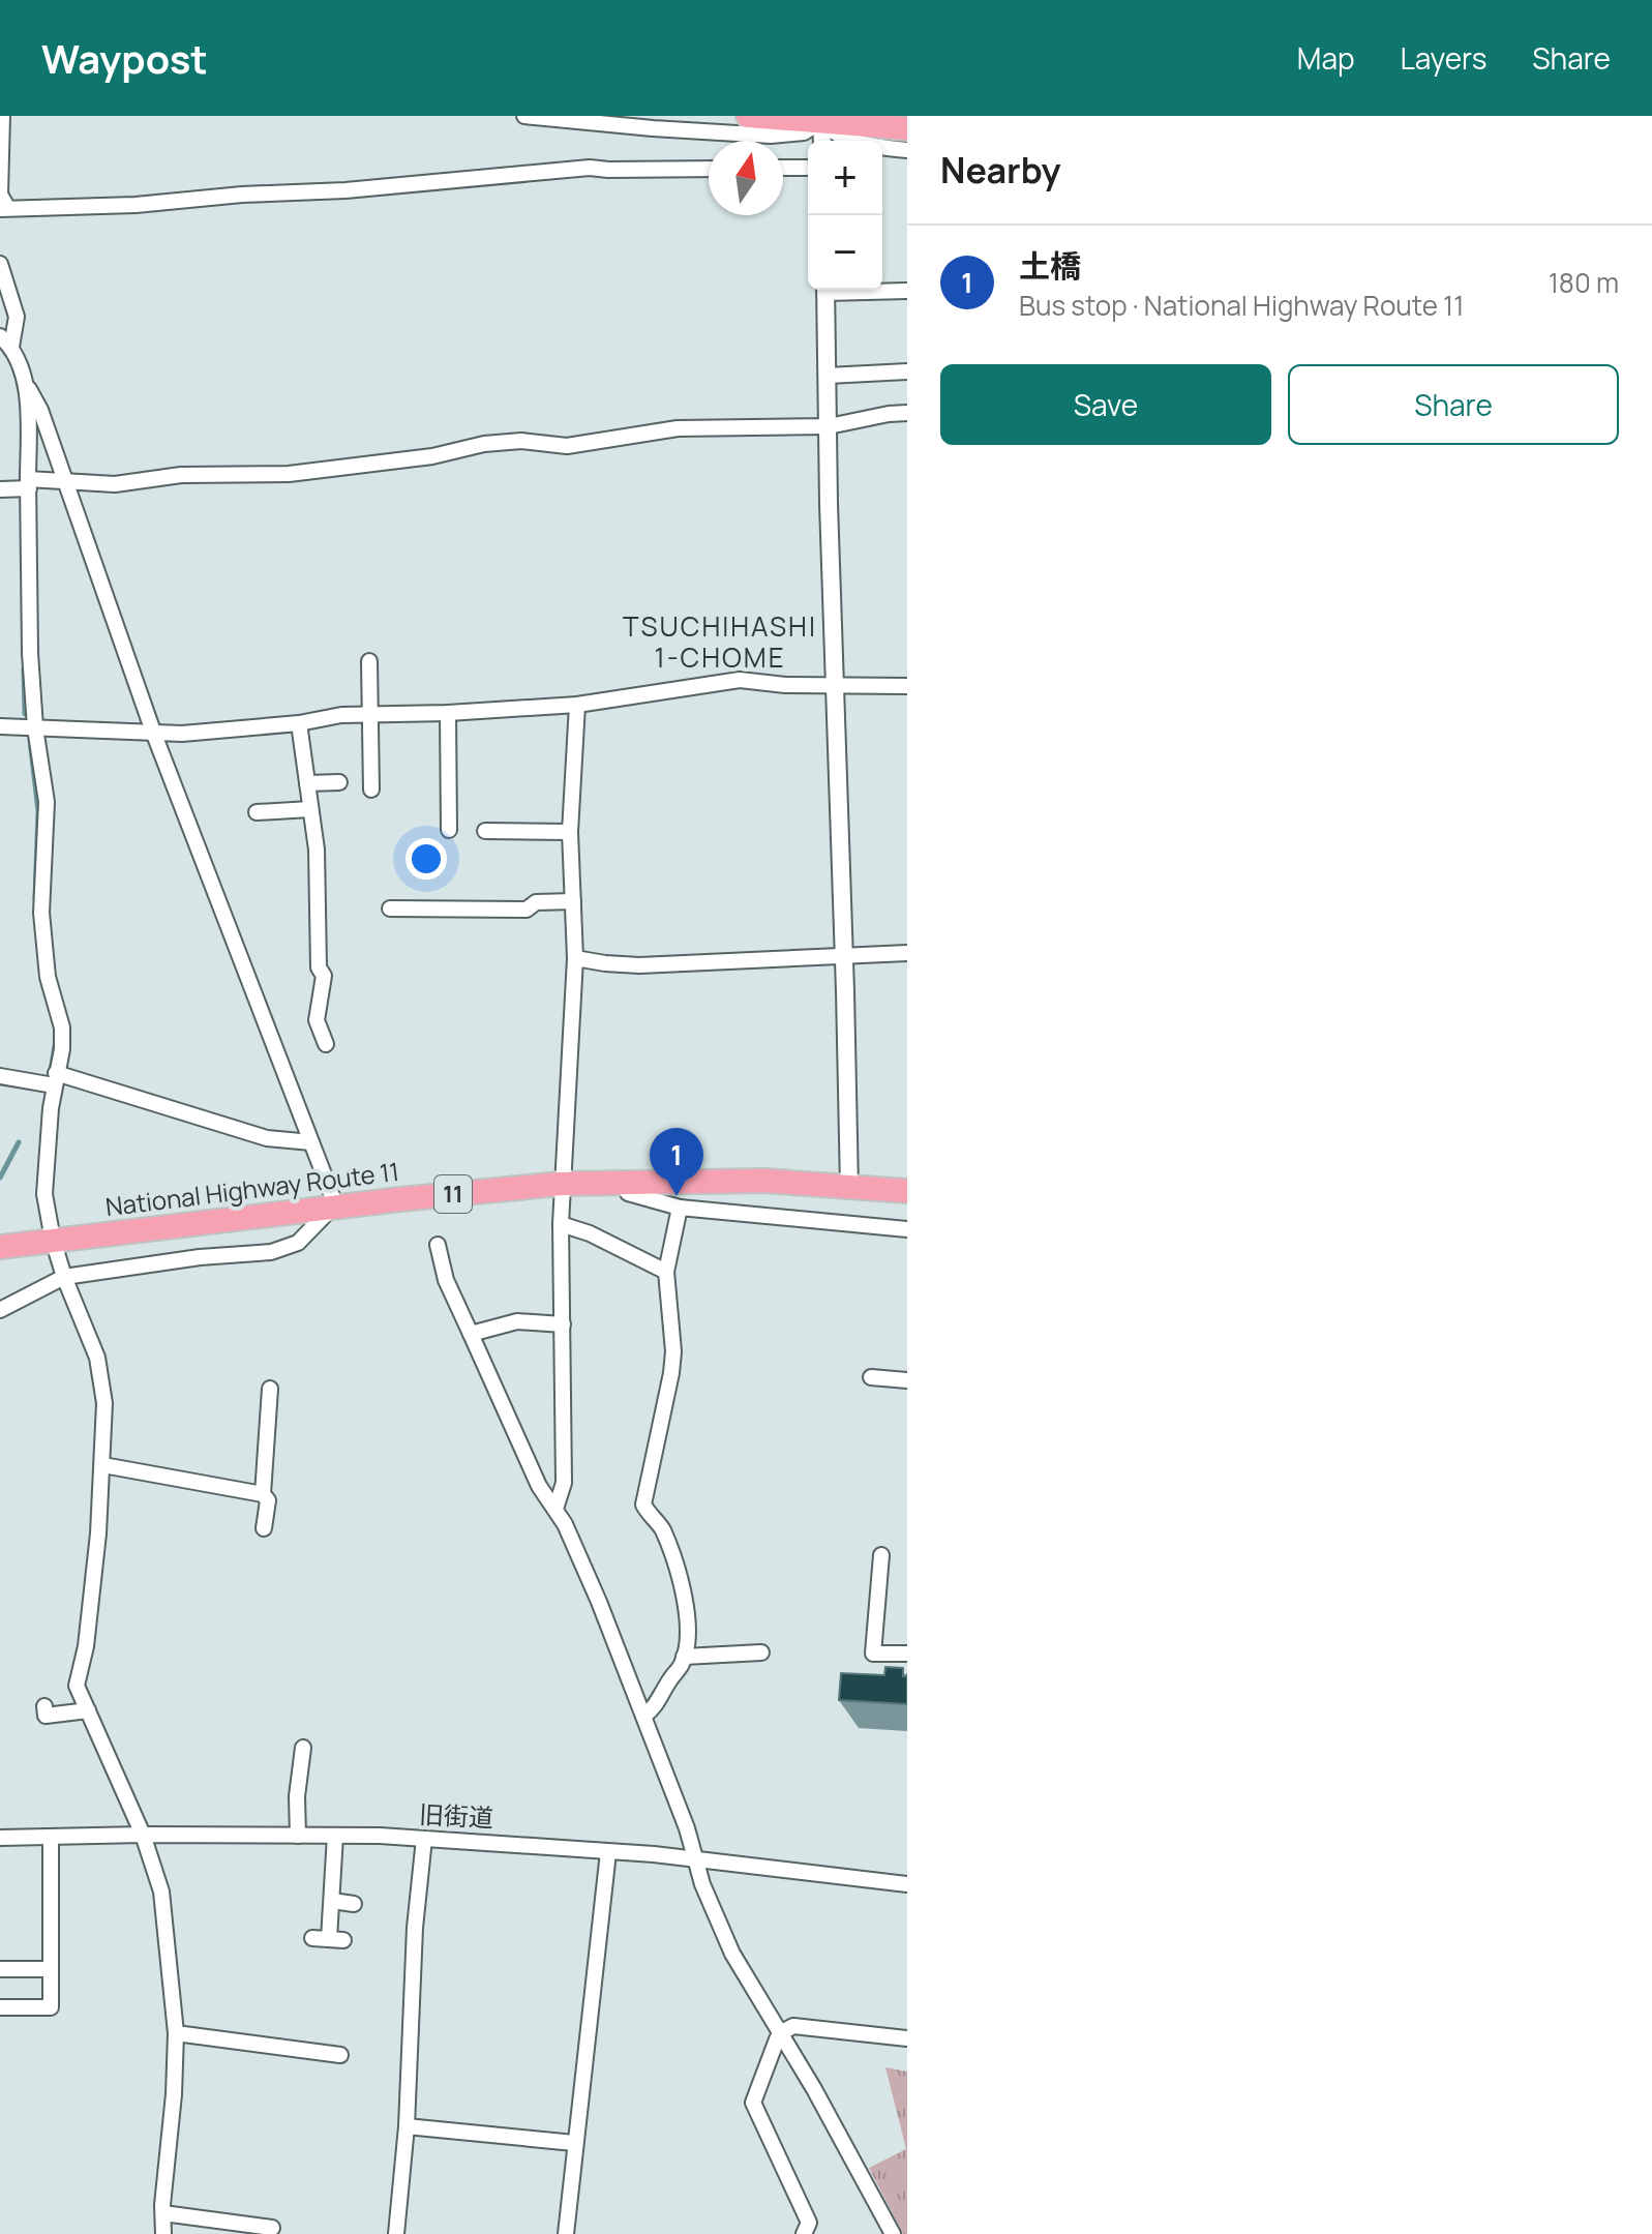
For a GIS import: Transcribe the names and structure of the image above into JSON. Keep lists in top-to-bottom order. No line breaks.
{"streets":{"highway":["National Highway Route 11","11"],"street":["旧街道"]},"districts":["TSUCHIHASHI 1-CHOME"],"north":"top","page":{"header":"Waypost","nav":["Map","Layers","Share"],"heading":"Nearby","map_buttons":["+","−"],"list":[{"mark":"1","name":"土橋","note":"Bus stop · National Highway Route 11","value":"180 m"}],"buttons":["Save","Share"],"pins":"1"}}
